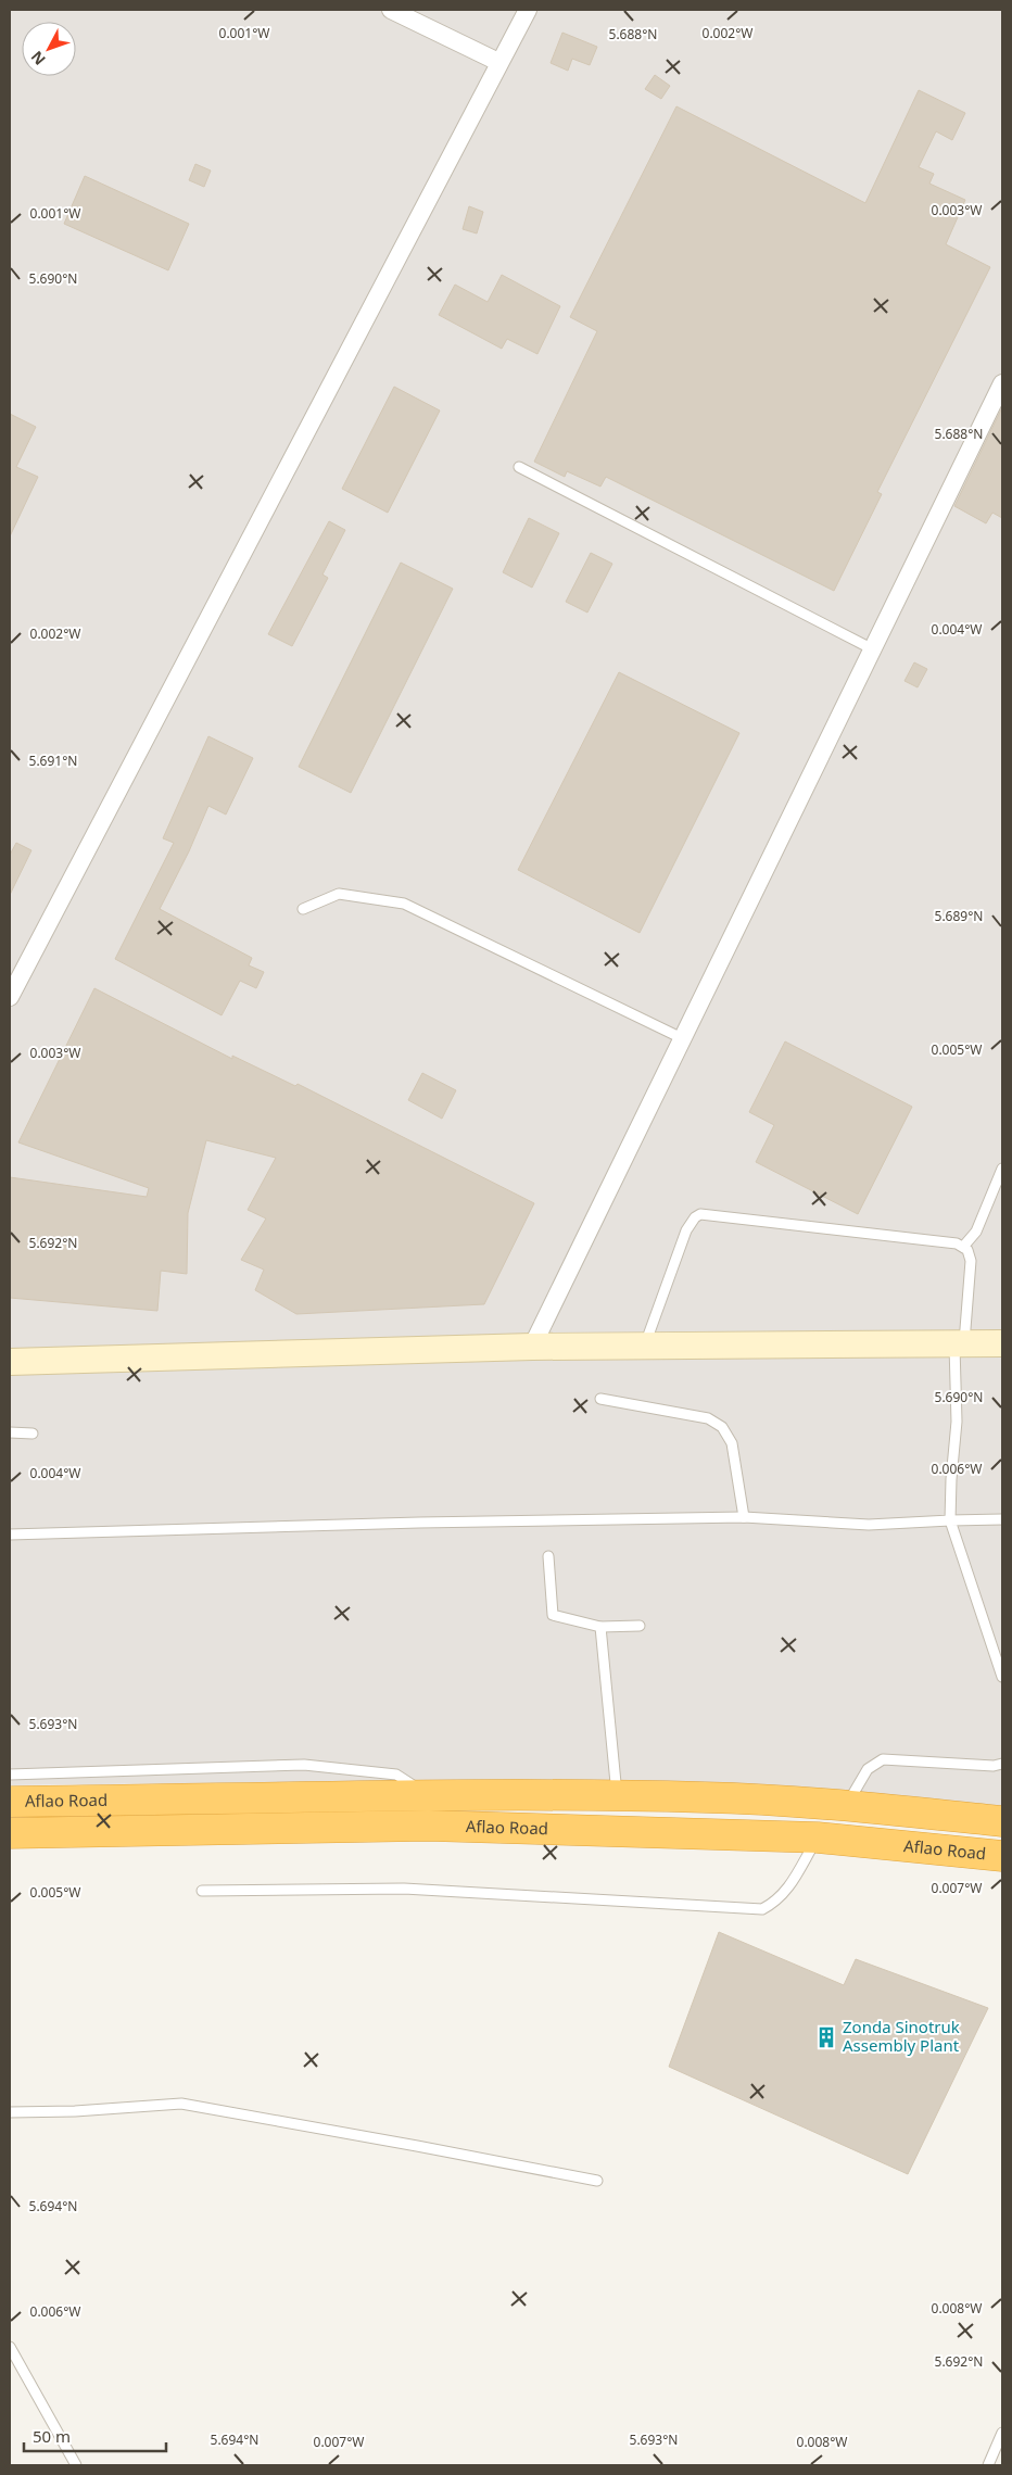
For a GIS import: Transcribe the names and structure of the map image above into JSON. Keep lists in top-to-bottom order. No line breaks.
{"streets":{"highway":["Aflao Road"]},"places":{"building":["Zonda Sinotruk Assembly Plant"]},"scale_bar":"50 m","north":"bottom left","coordinates":["0.001°W","0.002°W","5.688°N","0.003°W","5.690°N","0.004°W","5.691°N","5.689°N","0.005°W","5.692°N","0.006°W","5.693°N","0.007°W","5.694°N","0.008°W"]}
